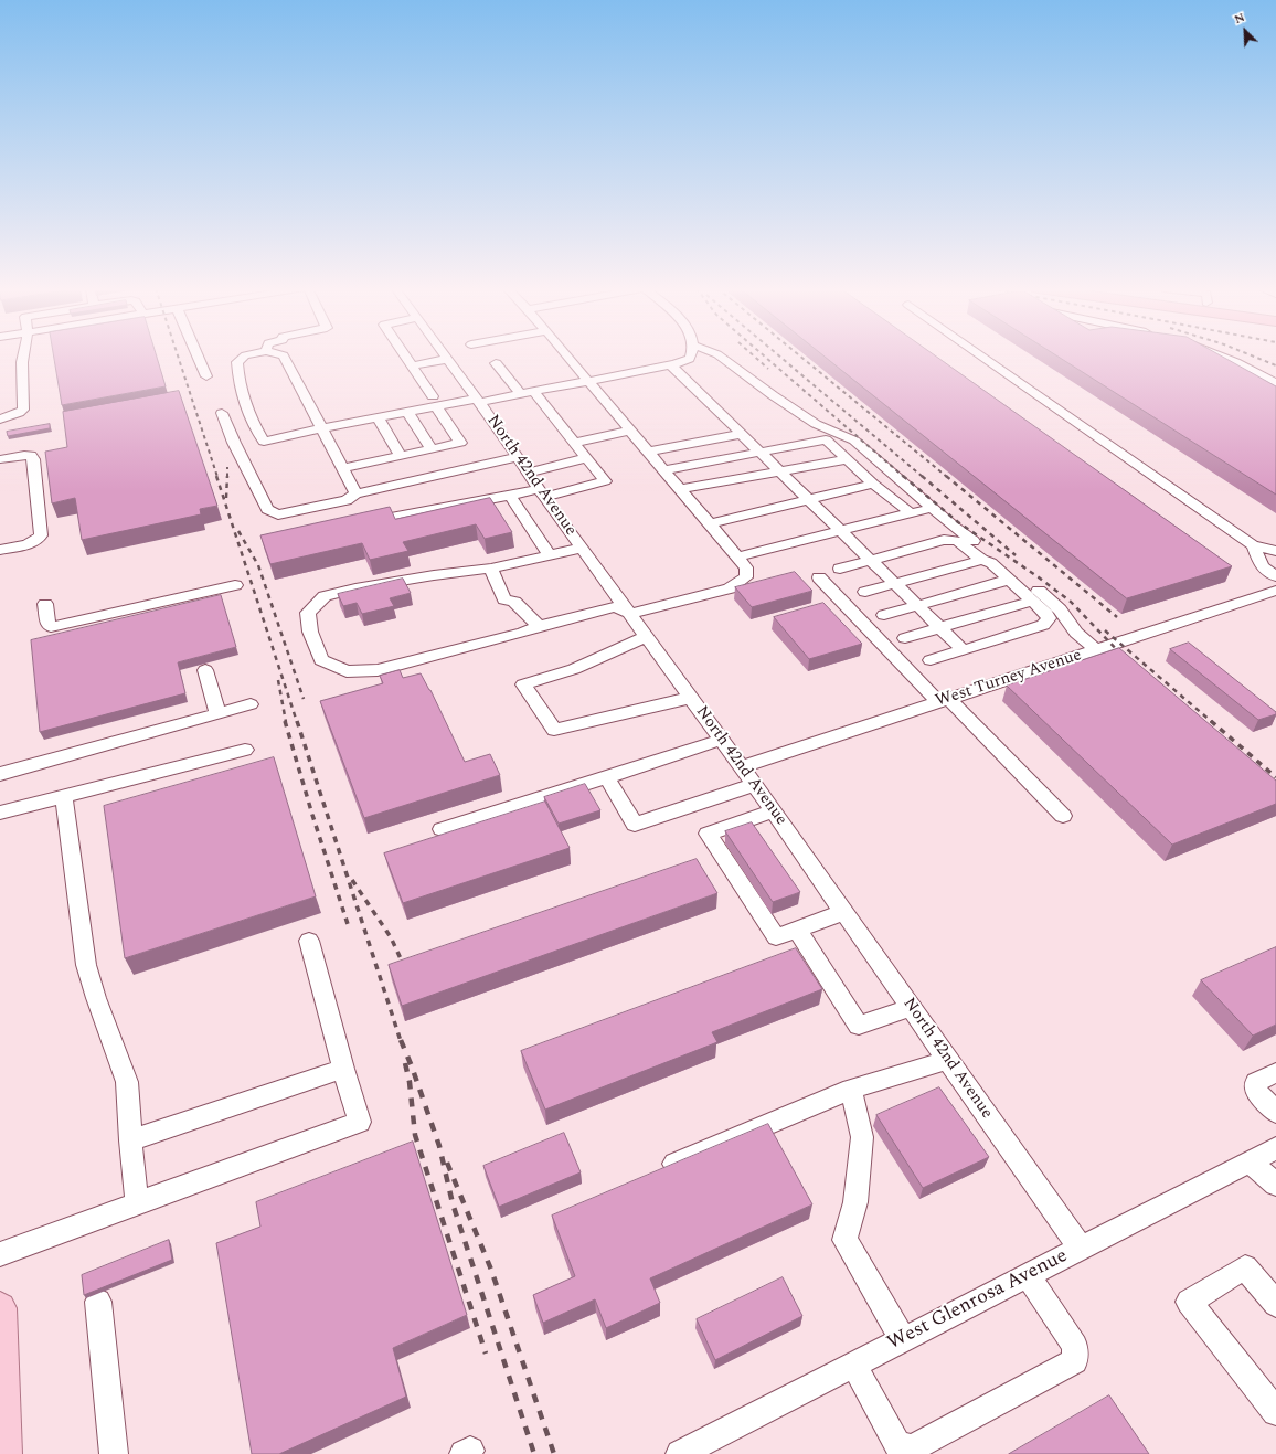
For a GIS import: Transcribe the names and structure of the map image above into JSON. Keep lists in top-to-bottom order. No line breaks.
{"streets":{"street":["North 42nd Avenue","West Turney Avenue","West Glenrosa Avenue"]},"crossings":[["North 42nd Avenue","West Turney Avenue"],["North 42nd Avenue","West Glenrosa Avenue"]],"north":"top left"}
